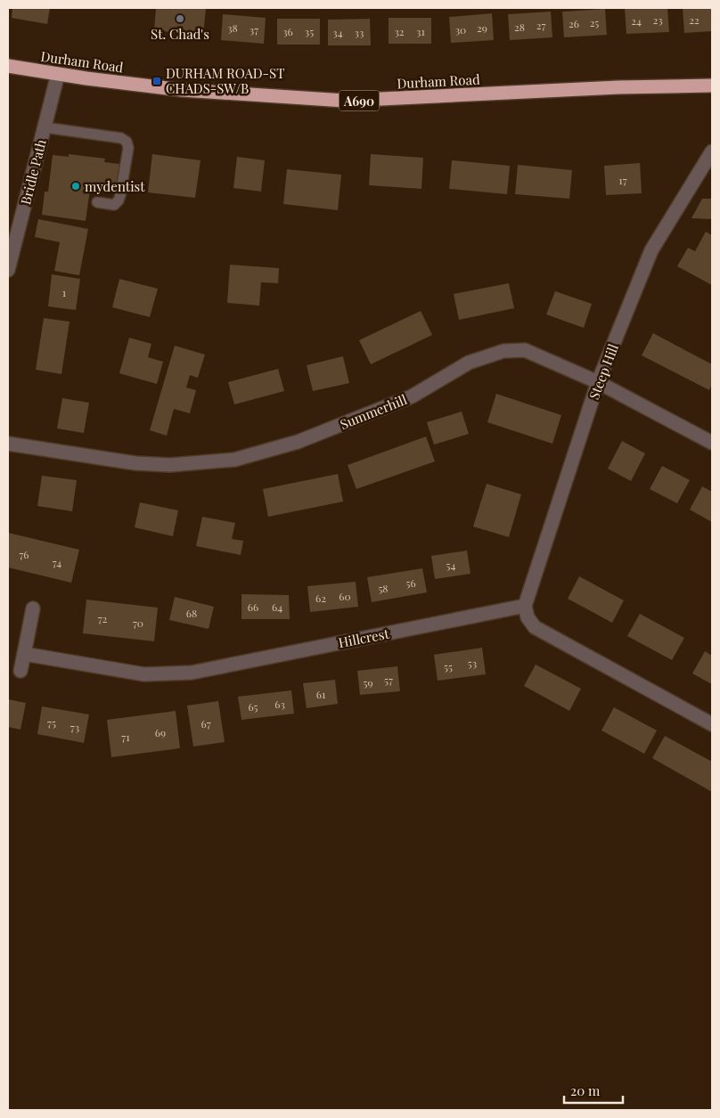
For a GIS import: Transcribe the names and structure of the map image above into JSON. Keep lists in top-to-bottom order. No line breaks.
{"streets":{"highway":["Durham Road","A690"],"street":["Bridle Path","Steep Hill","Summerhill","Hillcrest"]},"crossings":[["Durham Road","Bridle Path"],["Steep Hill","Summerhill"],["Steep Hill","Hillcrest"]],"places":{"other":["St. Chad's","mydentist"],"transit":["DURHAM ROAD-ST CHADS-SW/B"]},"house_numbers":["23","22","24","25","26","27","28","38","29","37","30","36","35","32","31","34","33","17","1","76","74","54","56","58","60","62","66","64","68","72","70","53","55","57","59","61","63","65","75","67","73","69","71"],"scale_bar":"20 m"}
